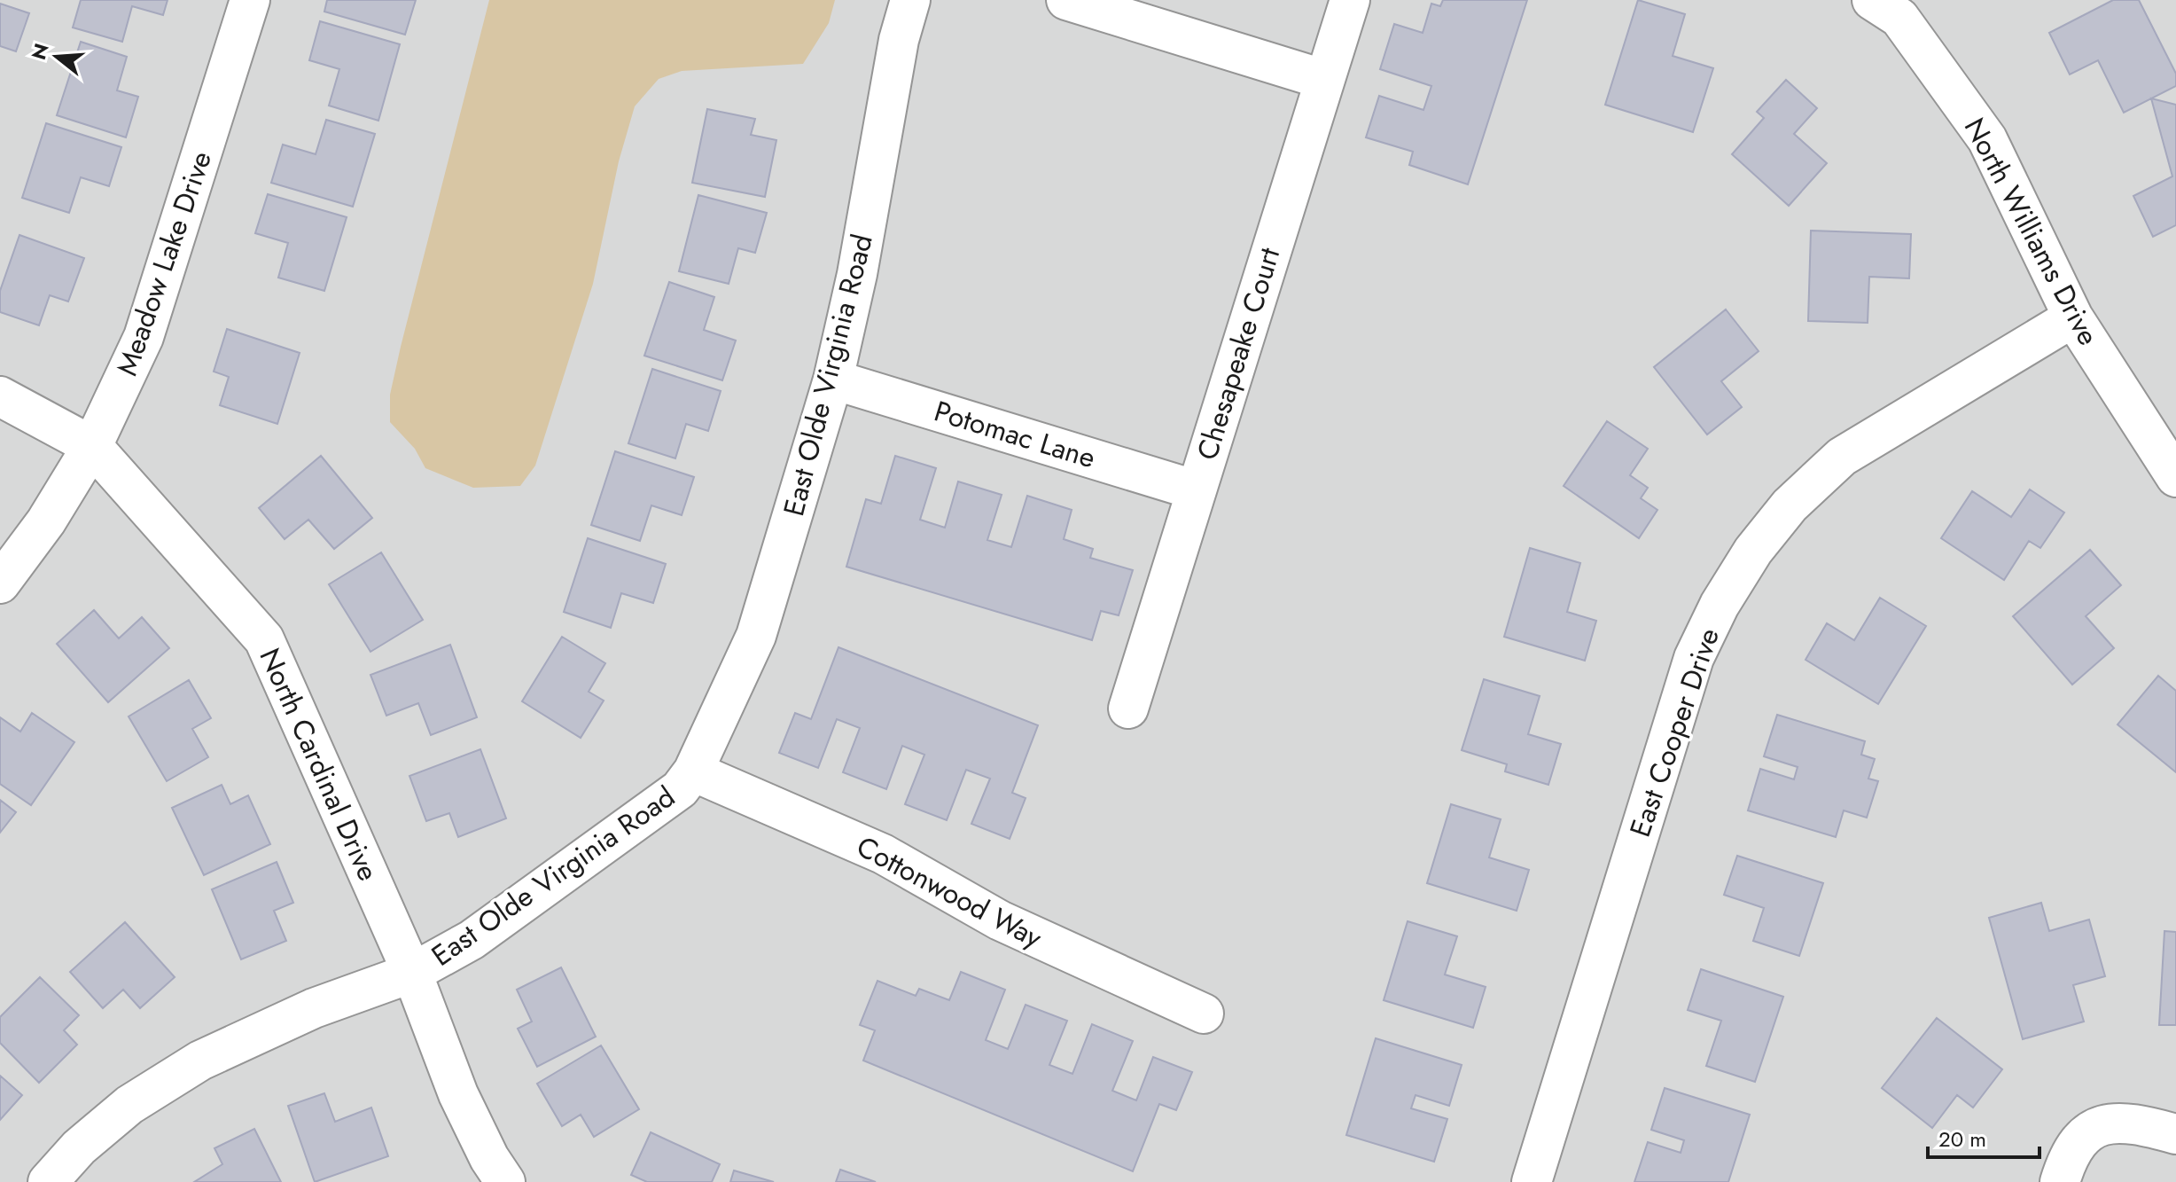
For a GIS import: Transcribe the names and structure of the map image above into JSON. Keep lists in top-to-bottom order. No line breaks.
{"streets":{"street":["North Williams Drive","Meadow Lake Drive","Chesapeake Court","East Olde Virginia Road","Potomac Lane","East Cooper Drive","North Cardinal Drive","Cottonwood Way"]},"crossings":[["North Williams Drive","East Cooper Drive"],["Meadow Lake Drive","North Cardinal Drive"],["Chesapeake Court","Potomac Lane"],["East Olde Virginia Road","Potomac Lane"],["East Olde Virginia Road","North Cardinal Drive"],["East Olde Virginia Road","Cottonwood Way"]],"scale_bar":"20 m","north":"left"}
